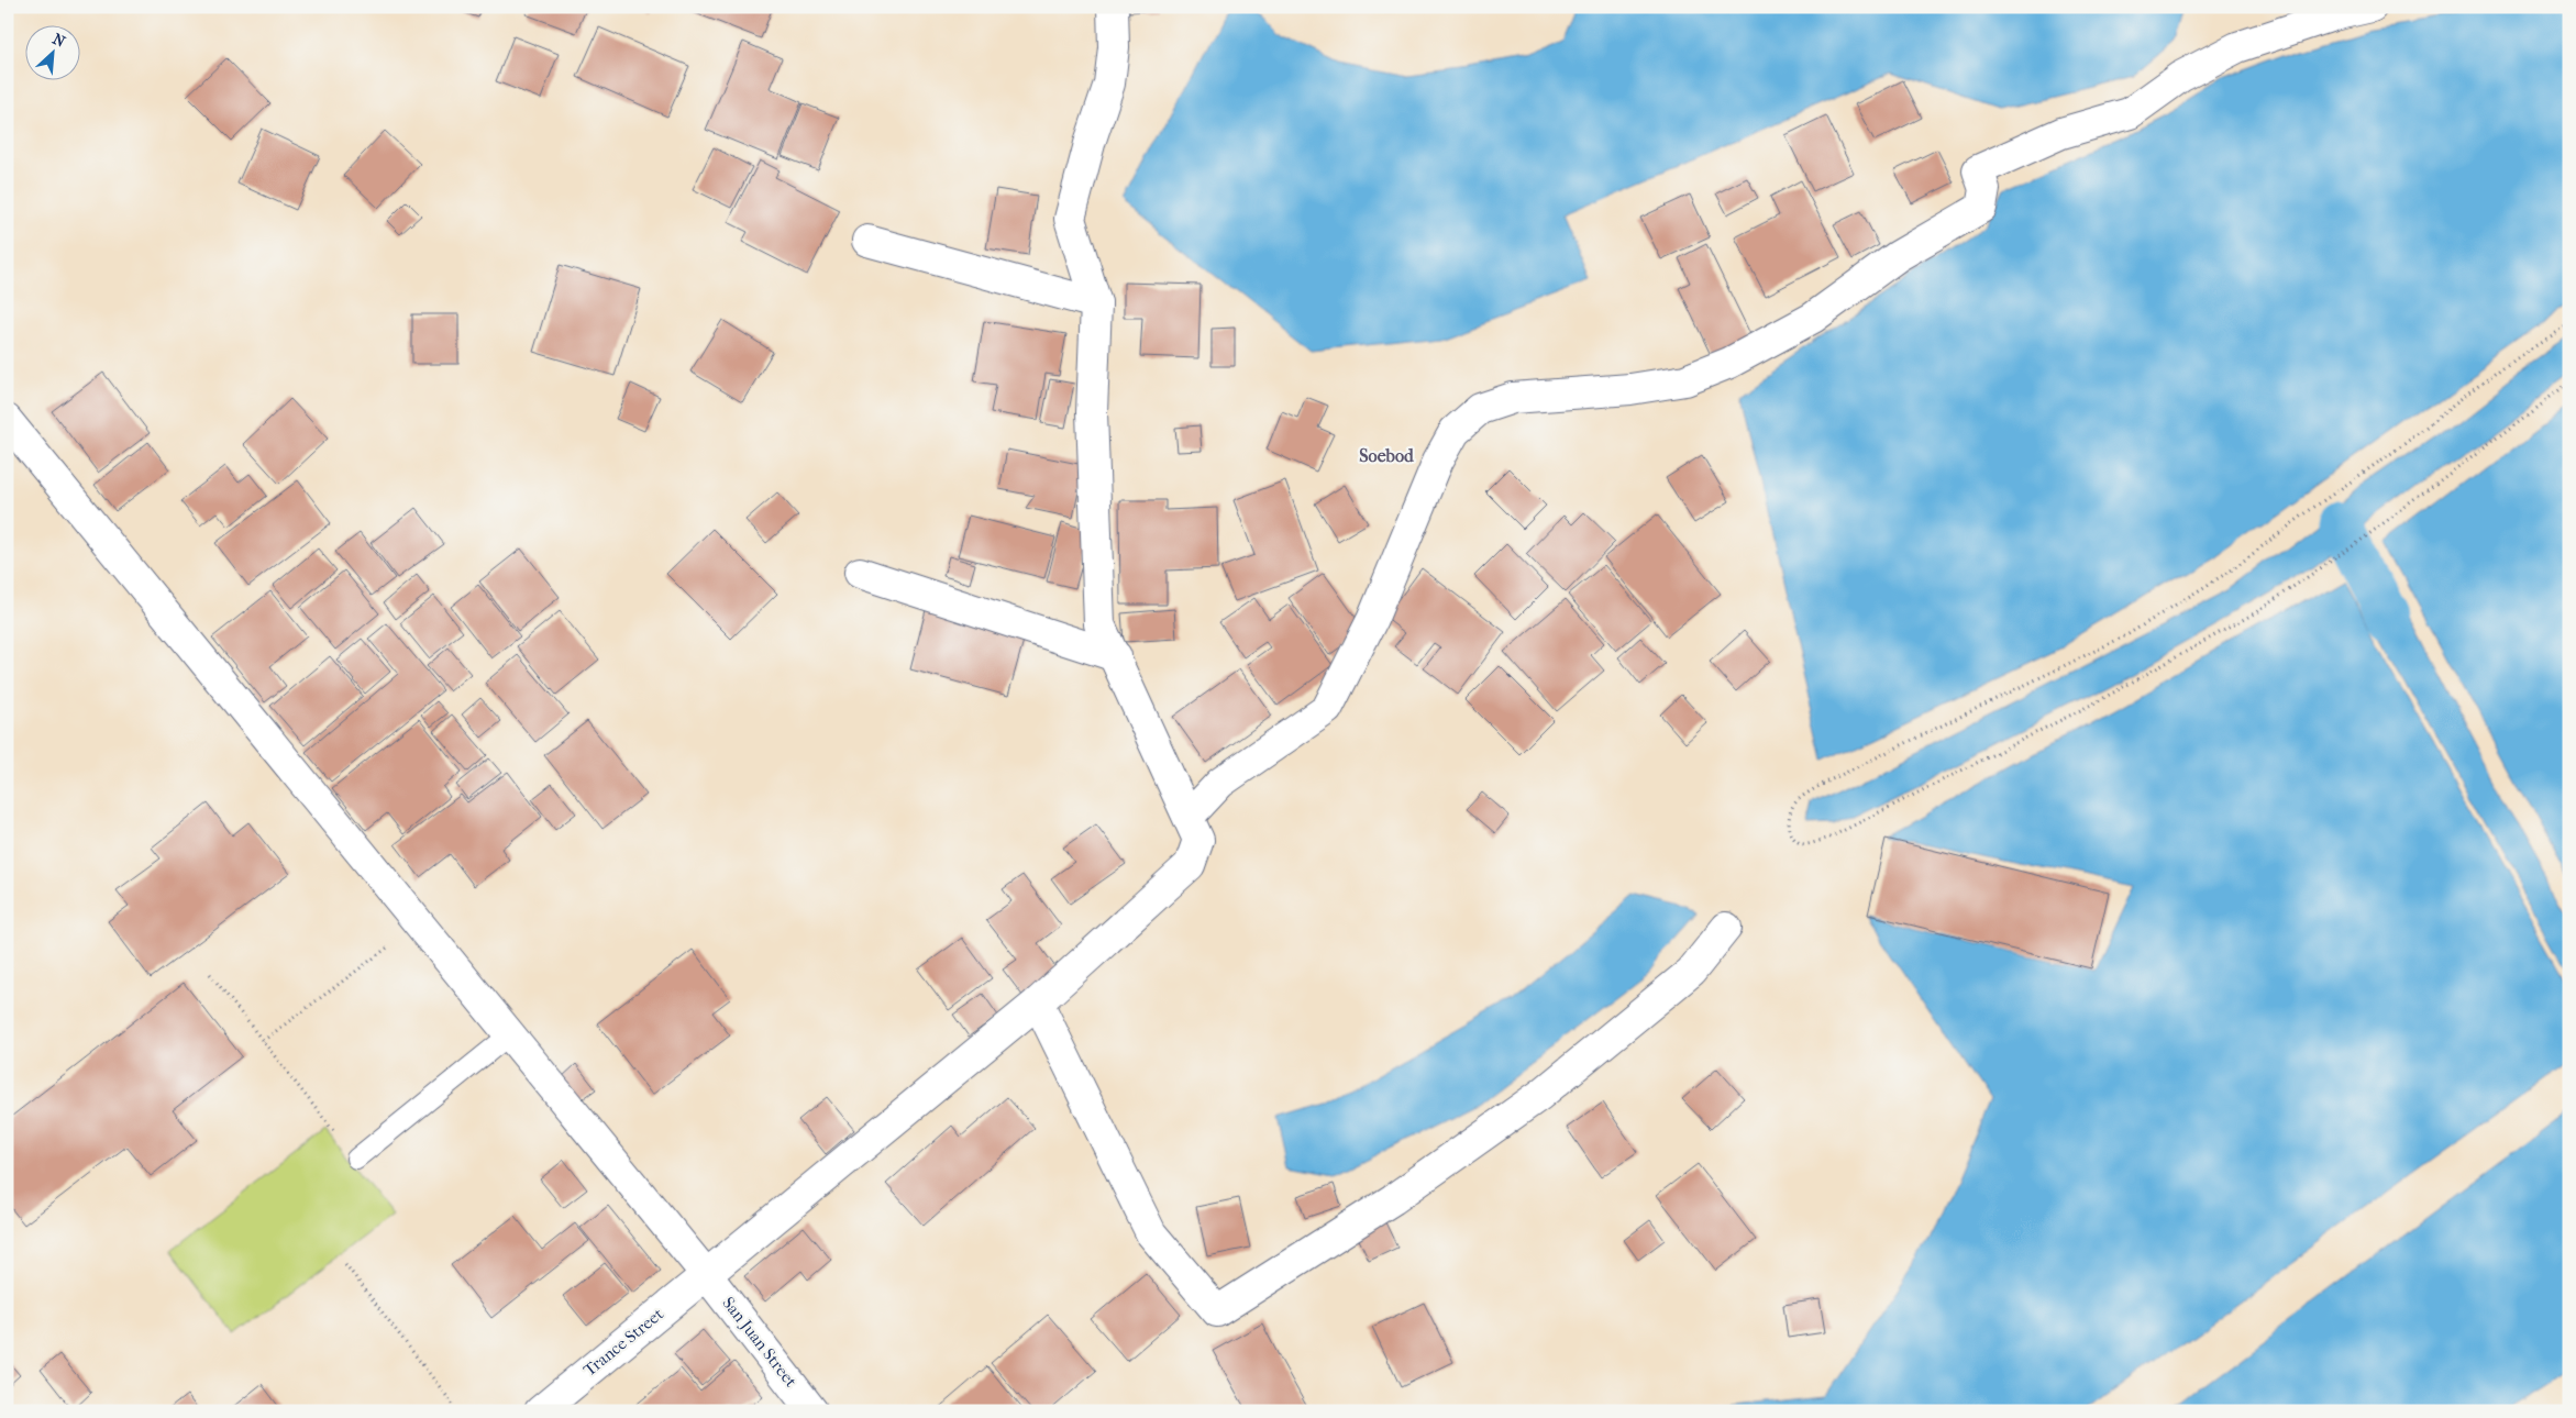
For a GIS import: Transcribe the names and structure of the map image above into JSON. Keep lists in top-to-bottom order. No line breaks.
{"streets":{"street":["Trance Street","San Juan Street"]},"crossings":[["Trance Street","San Juan Street"]],"districts":["Soebod"],"north":"top right"}
